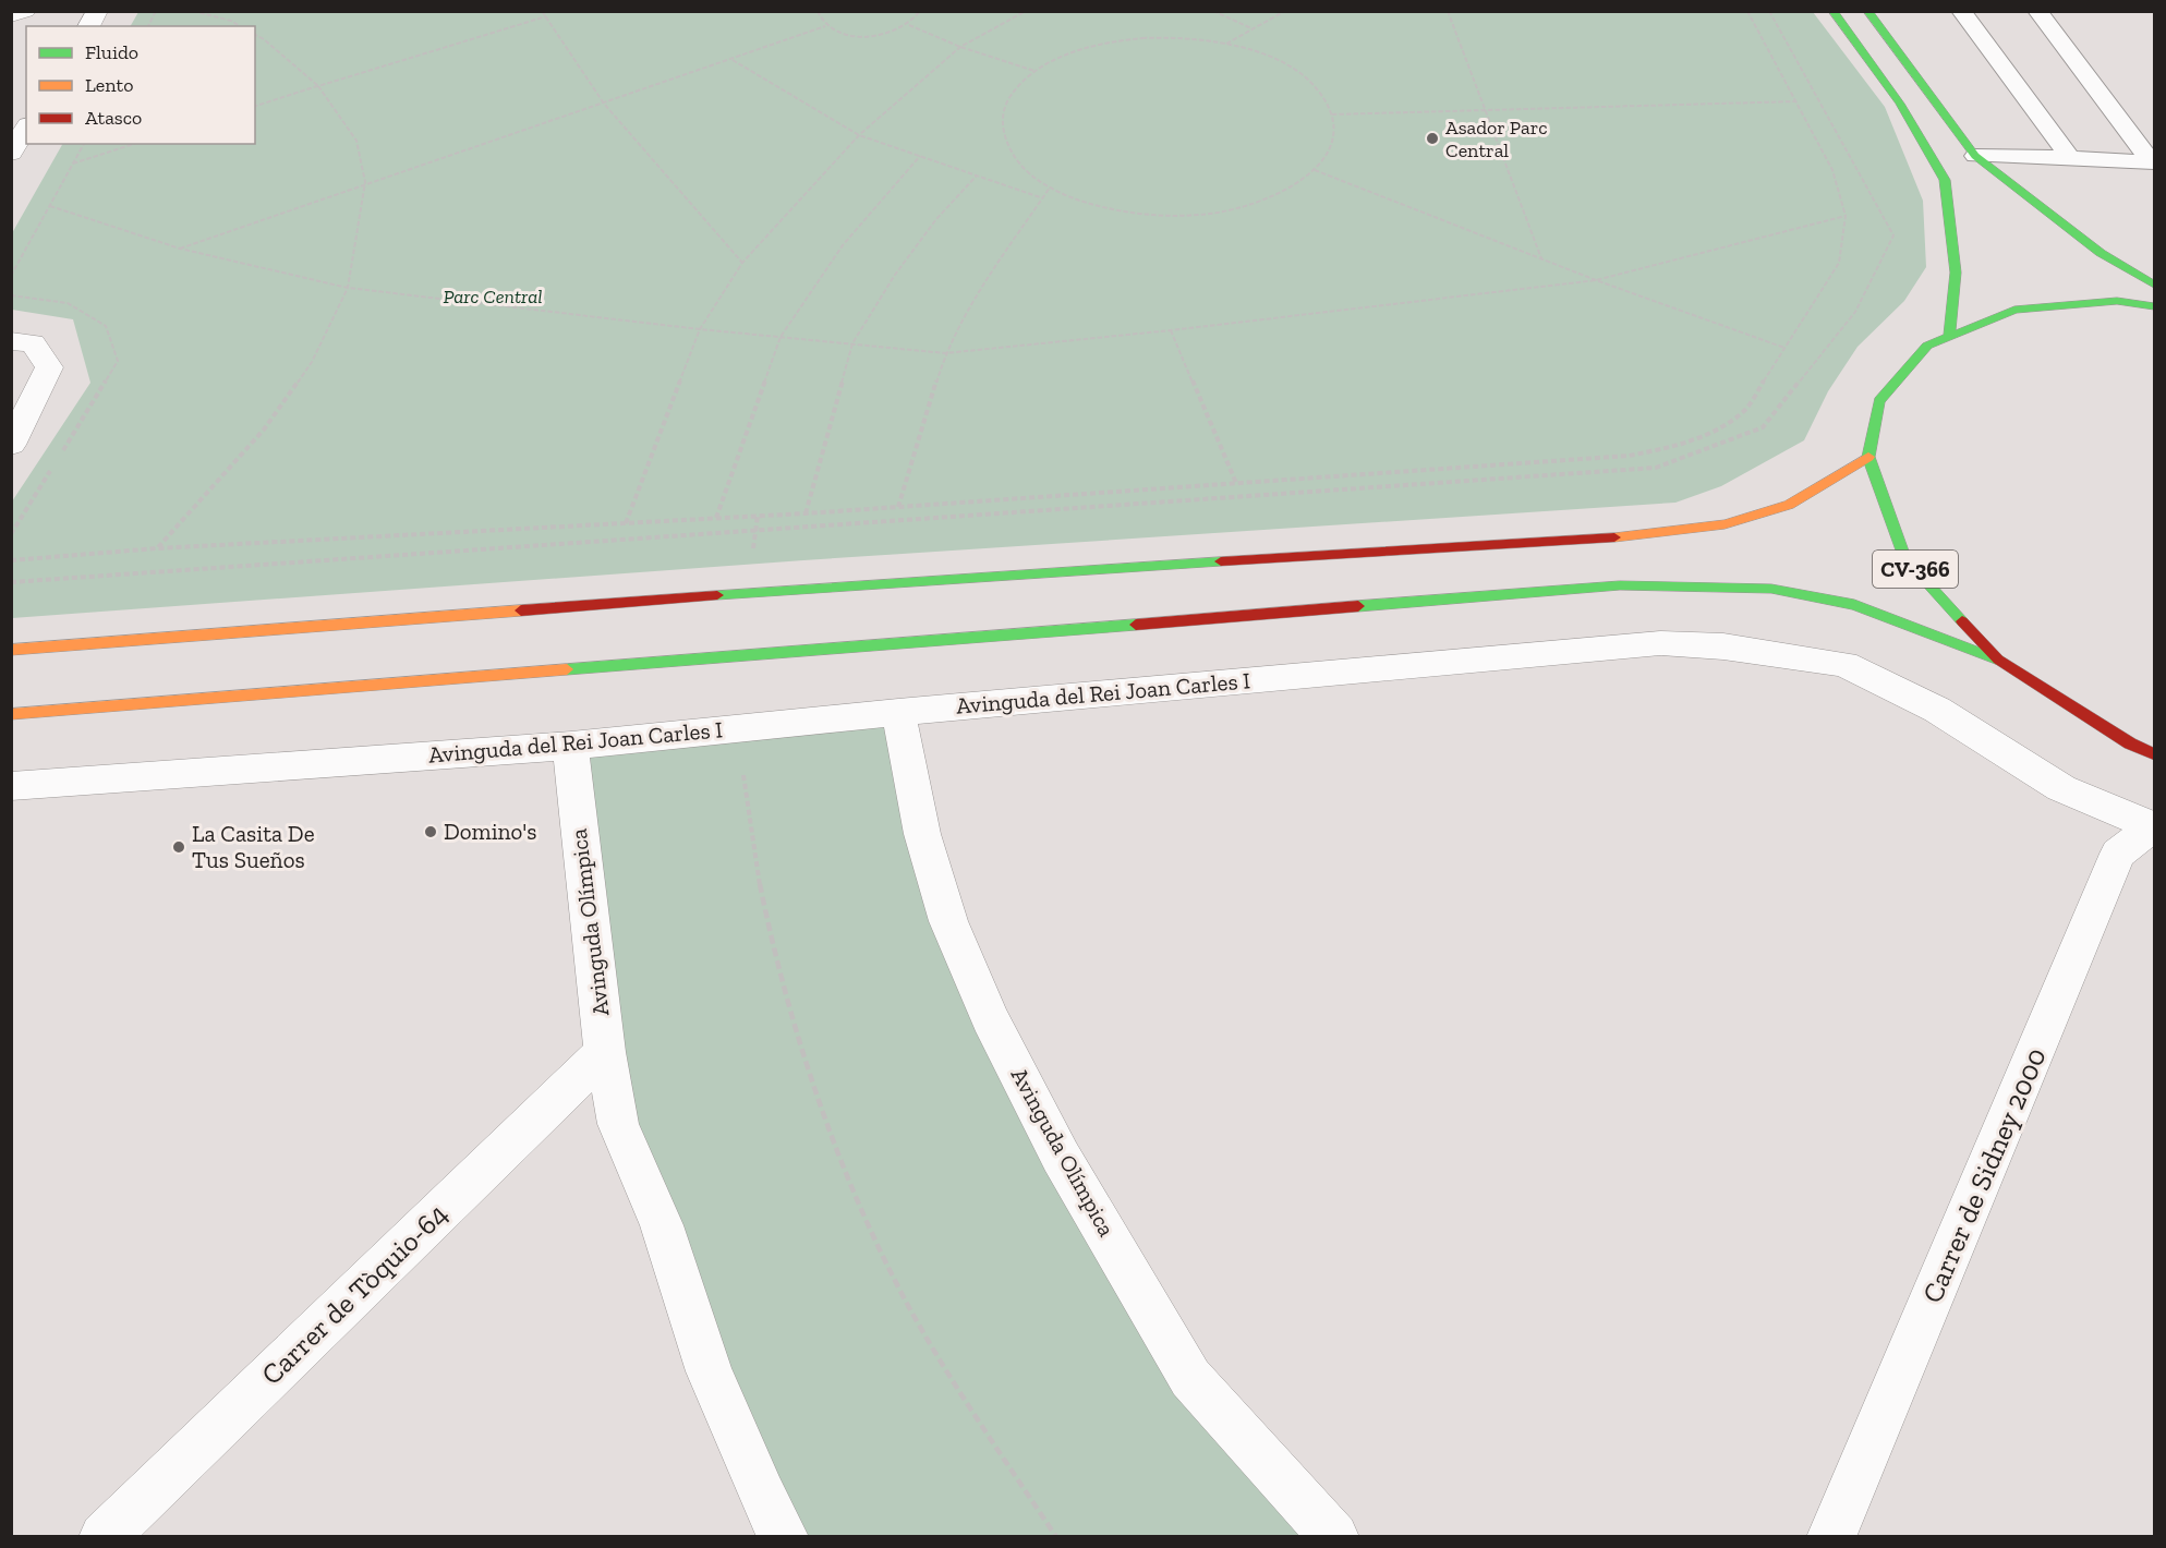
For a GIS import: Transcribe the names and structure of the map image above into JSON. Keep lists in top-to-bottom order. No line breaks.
{"streets":{"street":["CV-366","Avinguda del Rei Joan Carles I","Avinguda Olímpica","Carrer de Sidney 2000","Carrer de Tòquio-64"]},"crossings":[["Avinguda del Rei Joan Carles I","Avinguda Olímpica"],["Avinguda del Rei Joan Carles I","Carrer de Sidney 2000"],["Avinguda Olímpica","Carrer de Tòquio-64"]],"parks":["Parc Central"],"places":["Asador Parc Central","Domino's","La Casita De Tus Sueños"],"legend":["Fluido","Lento","Atasco"]}
